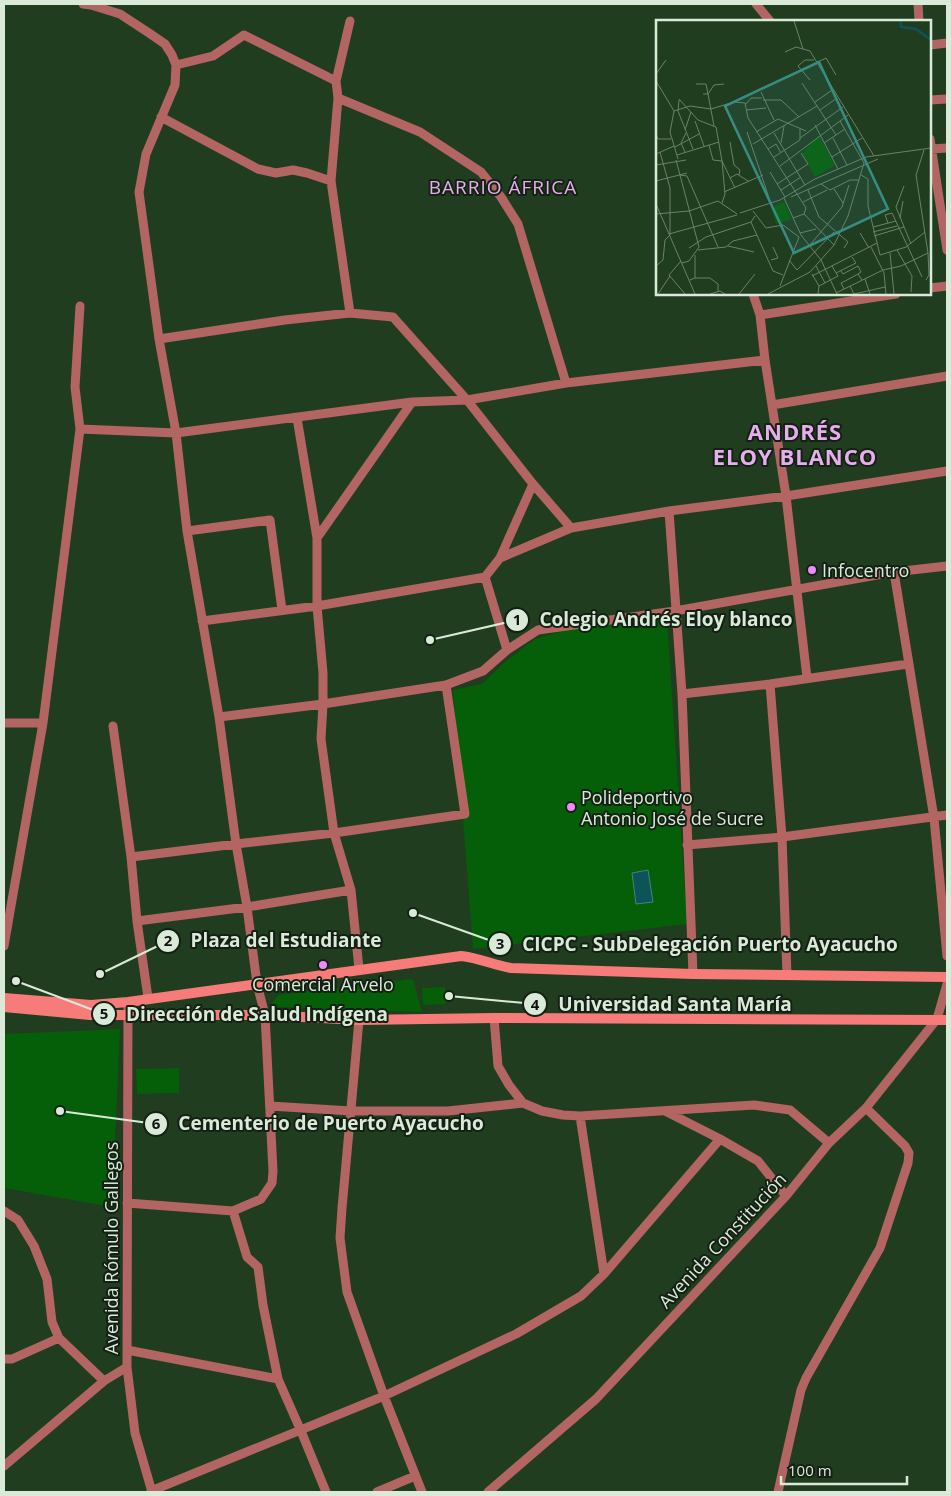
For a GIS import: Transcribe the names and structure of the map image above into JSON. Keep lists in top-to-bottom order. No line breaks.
{"streets":{"street":["Avenida Constitución","Avenida Rómulo Gallegos"]},"districts":["BARRIO ÁFRICA","ANDRÉS ELOY BLANCO"],"places":["Infocentro","Colegio Andrés Eloy blanco","Polideportivo Antonio José de Sucre","CICPC - SubDelegación Puerto Ayacucho","Comercial Arvelo","Plaza del Estudiante","Dirección de Salud Indígena","Universidad Santa María","Cementerio de Puerto Ayacucho"],"scale_bar":"100 m"}
